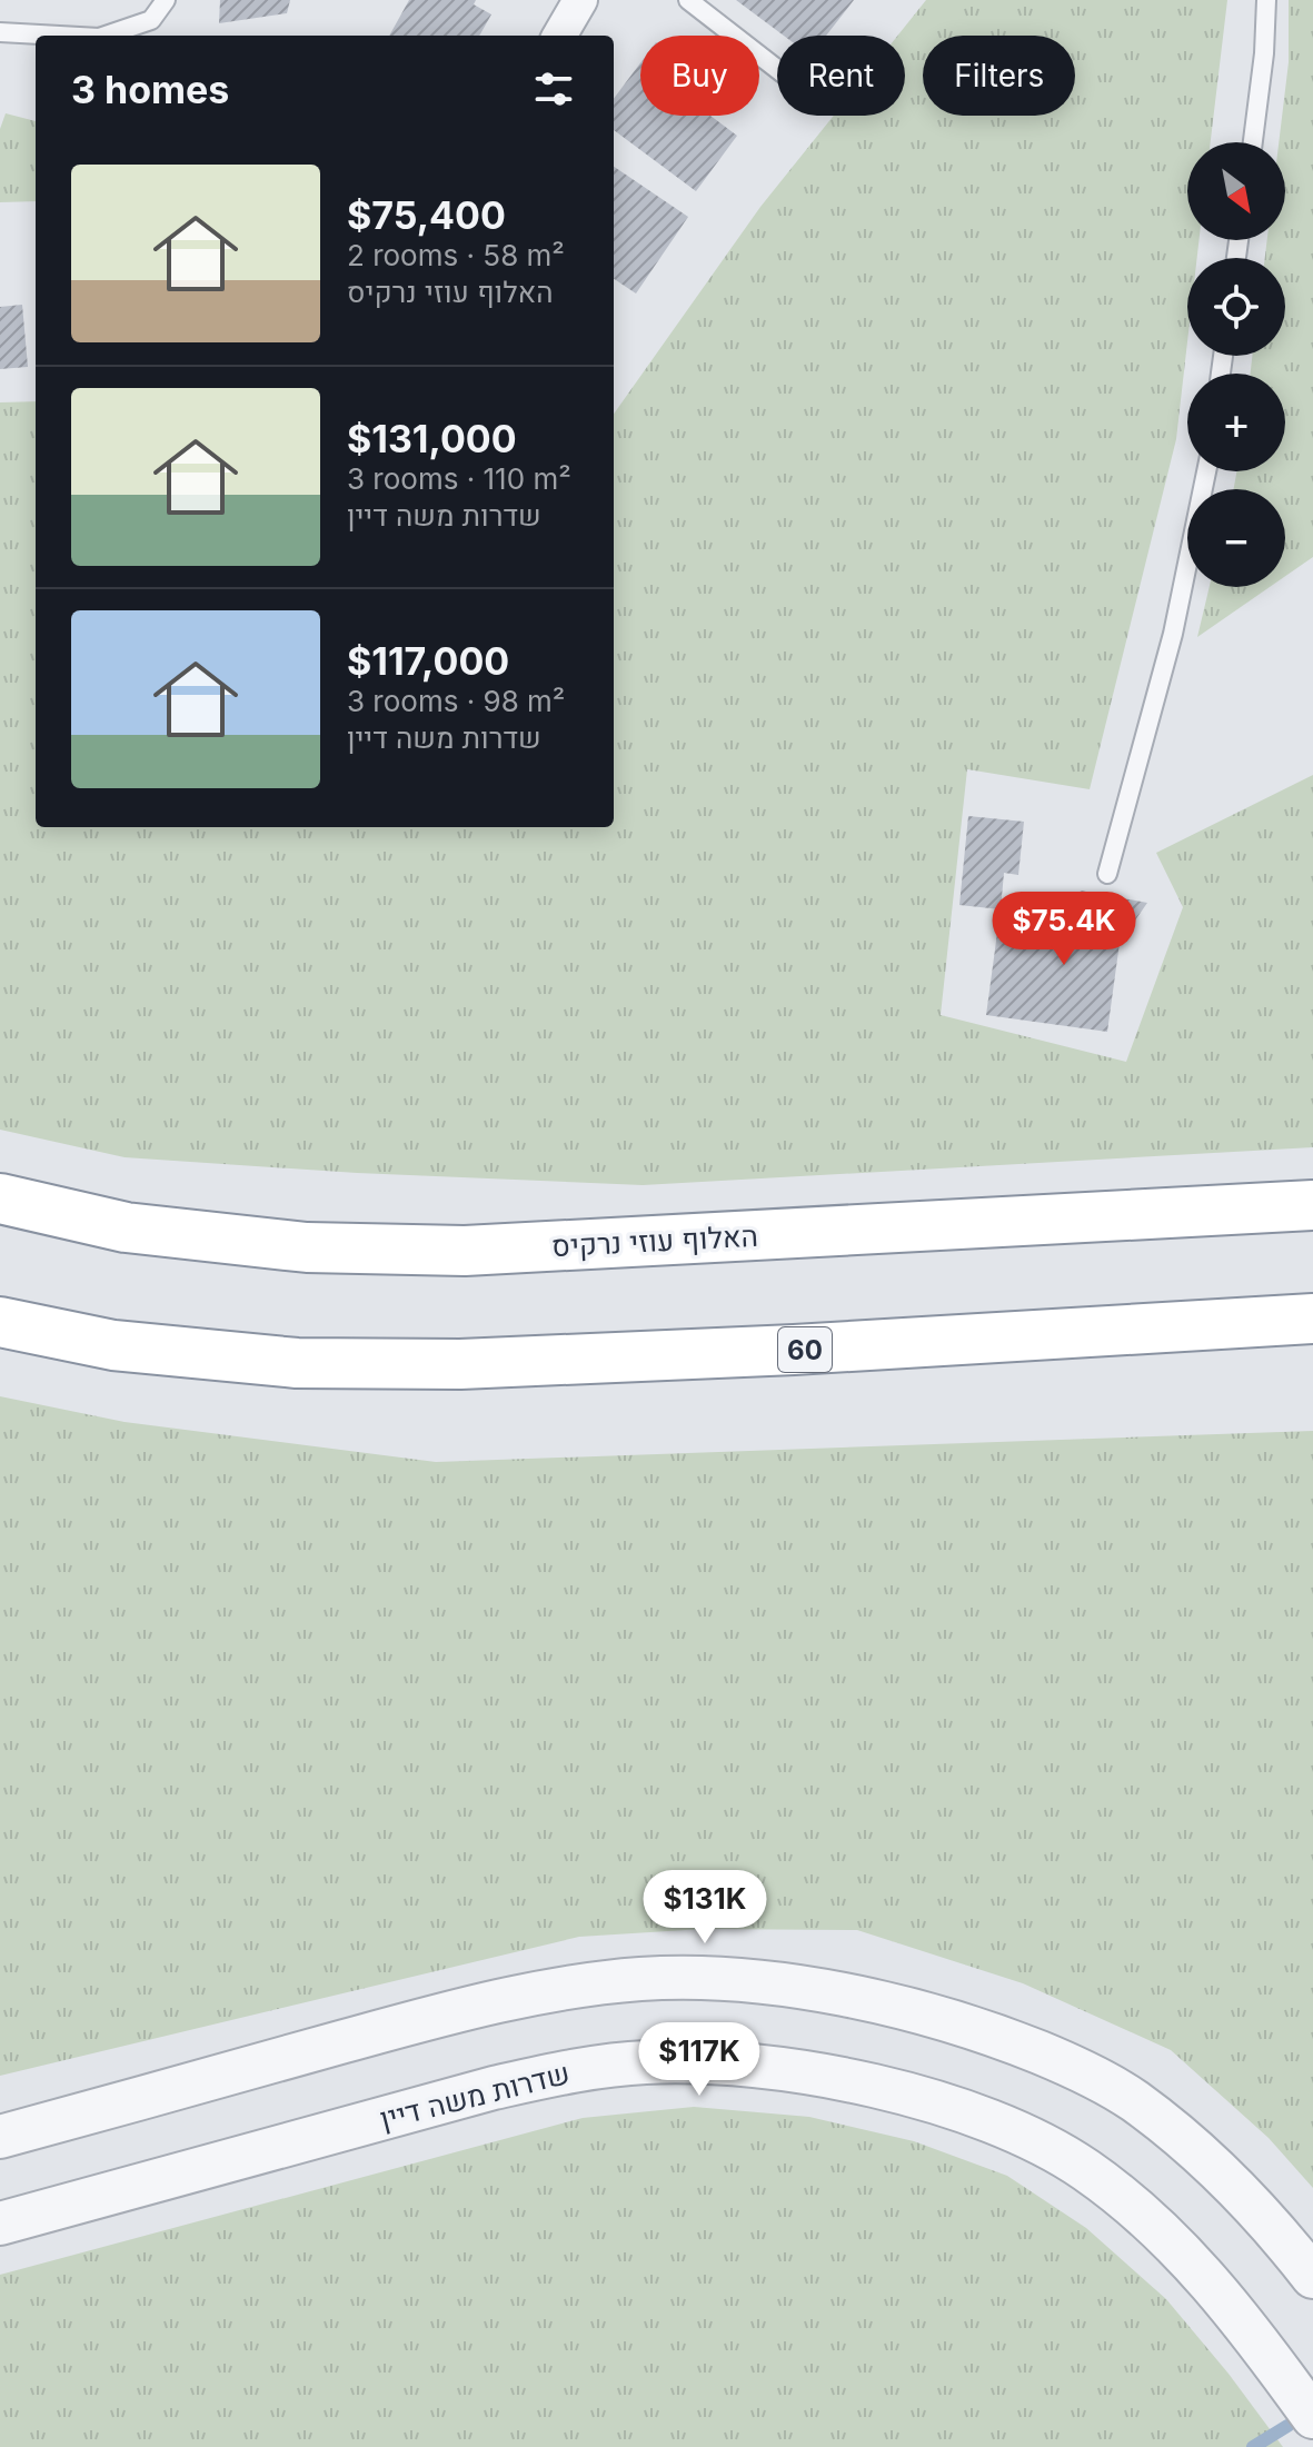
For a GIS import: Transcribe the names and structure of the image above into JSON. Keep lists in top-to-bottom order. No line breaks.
{"streets":{"highway":["האלוף עוזי נרקיס","60"],"street":["שדרות משה דיין"]},"north":"bottom right","page":{"chip":["Buy","Rent","Filters"],"heading":"3 homes","map_buttons":["+","−"],"list":[{"name":"$75,400","note":"2 rooms · 58 m² · האלוף עוזי נרקיס"},{"name":"$131,000","note":"3 rooms · 110 m² · שדרות משה דיין"},{"name":"$117,000","note":"3 rooms · 98 m² · שדרות משה דיין"}],"price":["$75.4K","$131K","$117K"]}}
